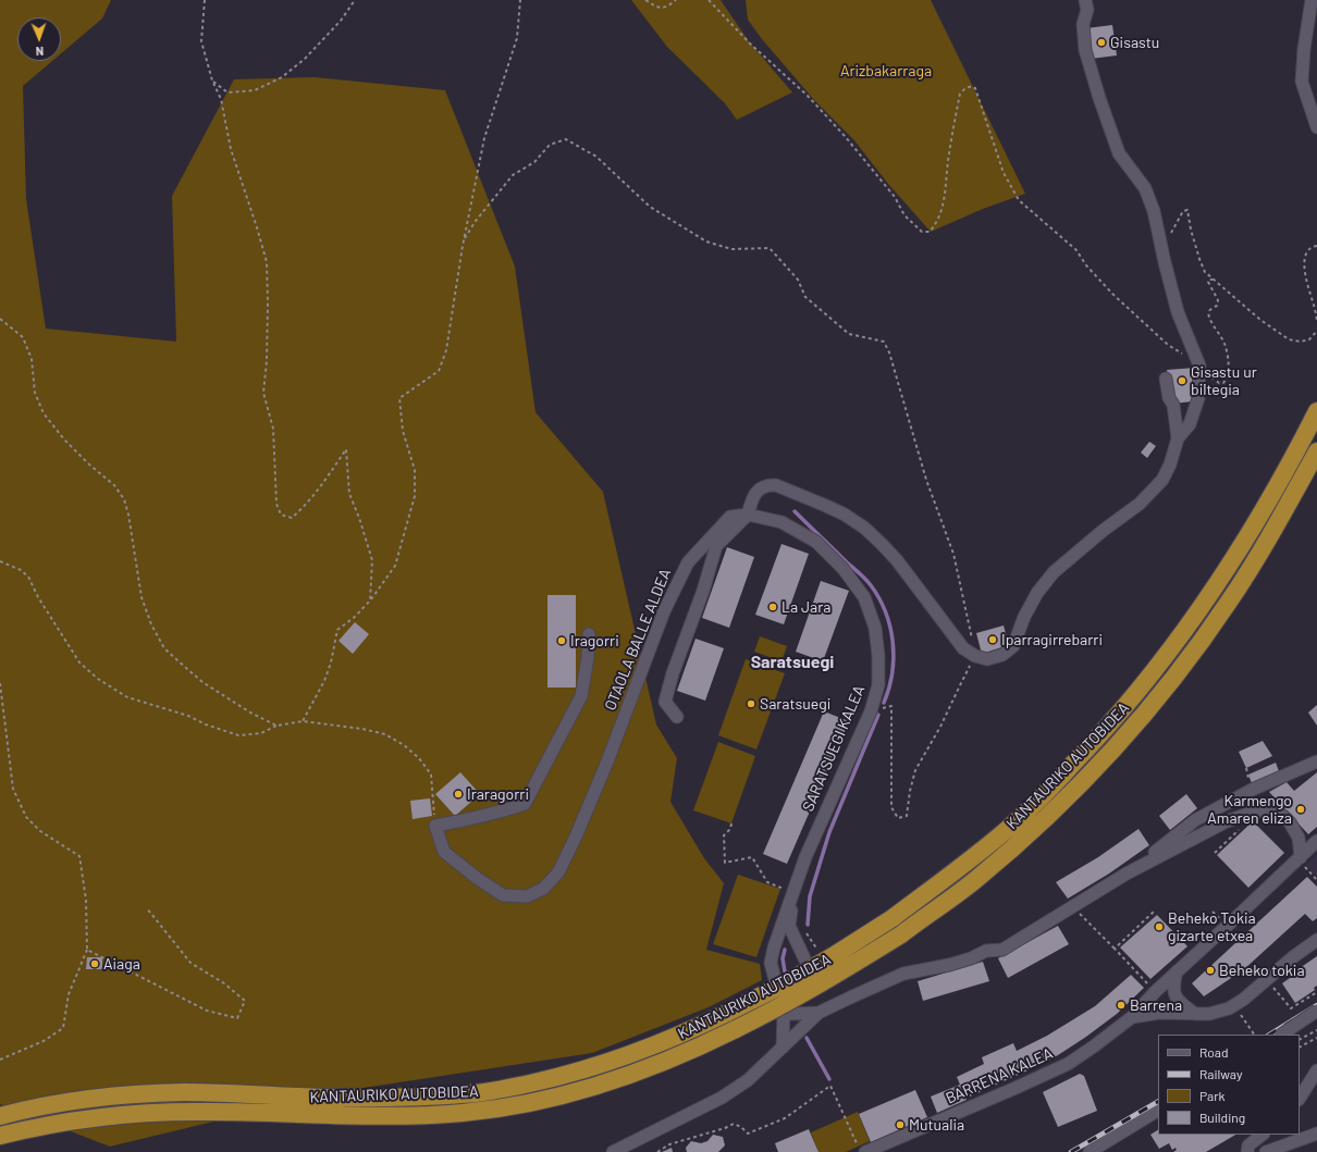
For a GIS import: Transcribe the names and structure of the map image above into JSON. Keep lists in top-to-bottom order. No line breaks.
{"streets":{"highway":["KANTAURIKO AUTOBIDEA"],"street":["OTAOLA BALLE ALDEA","SARATSUEGI KALEA","BARRENA KALEA"]},"crossings":[["OTAOLA BALLE ALDEA","SARATSUEGI KALEA"]],"districts":["Saratsuegi"],"parks":["Arizbakarraga"],"places":["Gisastu","Gisastu ur biltegia","La Jara","Iparragirrebarri","Iragorri","Saratsuegi","Iraragorri","Karmengo Amaren eliza","Beheko Tokia gizarte etxea","Aiaga","Beheko tokia","Barrena","Mutualia"],"legend":["Road","Railway","Park","Building"],"north":"bottom"}
